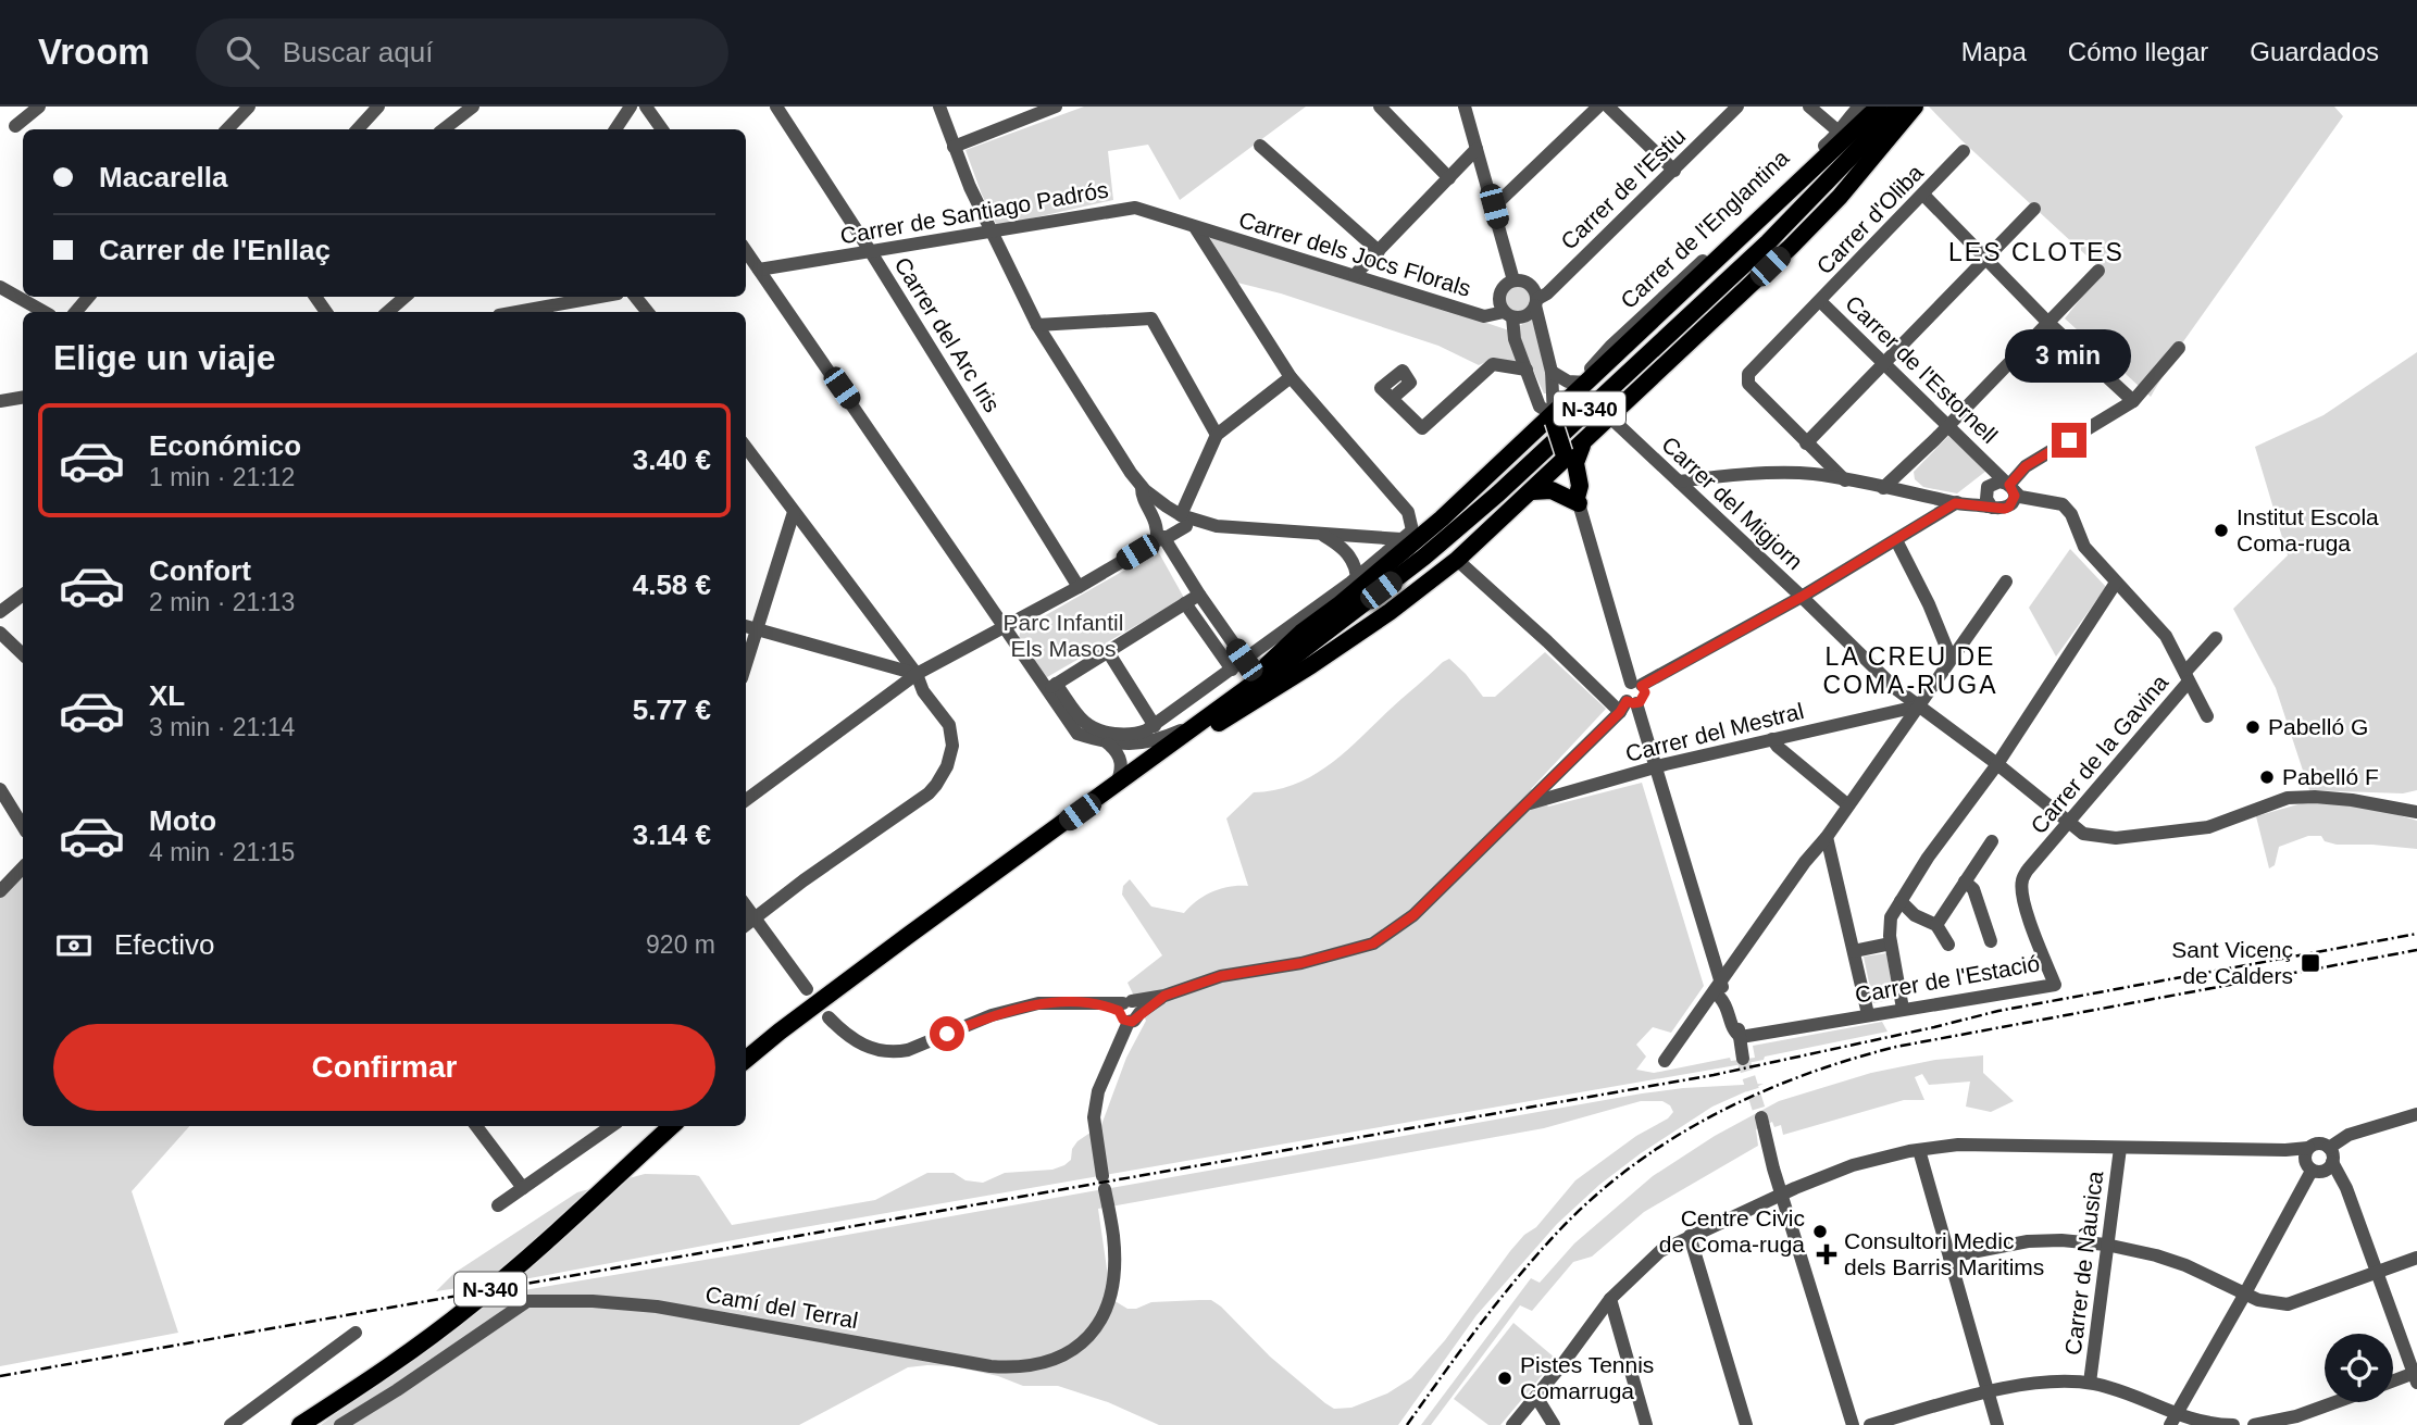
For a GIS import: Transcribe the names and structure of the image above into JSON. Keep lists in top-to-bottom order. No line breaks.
{"streets":{"main road":["N-340"],"street":["Carrer de l'Estiu","Carrer de Santiago Padrós","Carrer d'Oliba","Carrer de l'Englantina","Carrer dels Jocs Florals","Carrer del Arc Iris","Carrer de l'Estornell","Carrer del Migjorn","Carrer del Mestral","Carrer de la Gavina","Carrer de l'Estació","Carrer de Nàusica","Camí del Terral"]},"crossings":[["Carrer de l'Estiu","Carrer dels Jocs Florals"],["Carrer de Santiago Padrós","Carrer dels Jocs Florals"],["Carrer de Santiago Padrós","Carrer del Arc Iris"],["Carrer d'Oliba","Carrer de l'Estornell"],["Carrer del Migjorn","Carrer del Mestral"],["Carrer del Migjorn","Carrer de la Gavina"],["Carrer de la Gavina","Carrer de l'Estació"]],"districts":["LES CLOTES","LA CREU DE COMA-RUGA"],"parks":["Parc Infantil Els Masos"],"places":{"other":["Institut Escola Coma-ruga","Pabelló G","Pabelló F","Centre Civic de Coma-ruga","Pistes Tennis Comarruga"],"transit":["Sant Vicenç de Calders"],"health":["Consultori Medic dels Barris Maritims"]},"page":{"header":"Vroom","search":"Buscar aquí","nav":["Mapa","Cómo llegar","Guardados"],"banner":["Macarella","Carrer de l'Enllaç"],"heading":"Elige un viaje","bubble":"3 min","list":[{"name":"Económico","note":"1 min · 21:12","value":"3.40 €"},{"name":"Confort","note":"2 min · 21:13","value":"4.58 €"},{"name":"XL","note":"3 min · 21:14","value":"5.77 €"},{"name":"Moto","note":"4 min · 21:15","value":"3.14 €"}],"pay":["Efectivo","920 m"],"buttons":"Confirmar"}}
